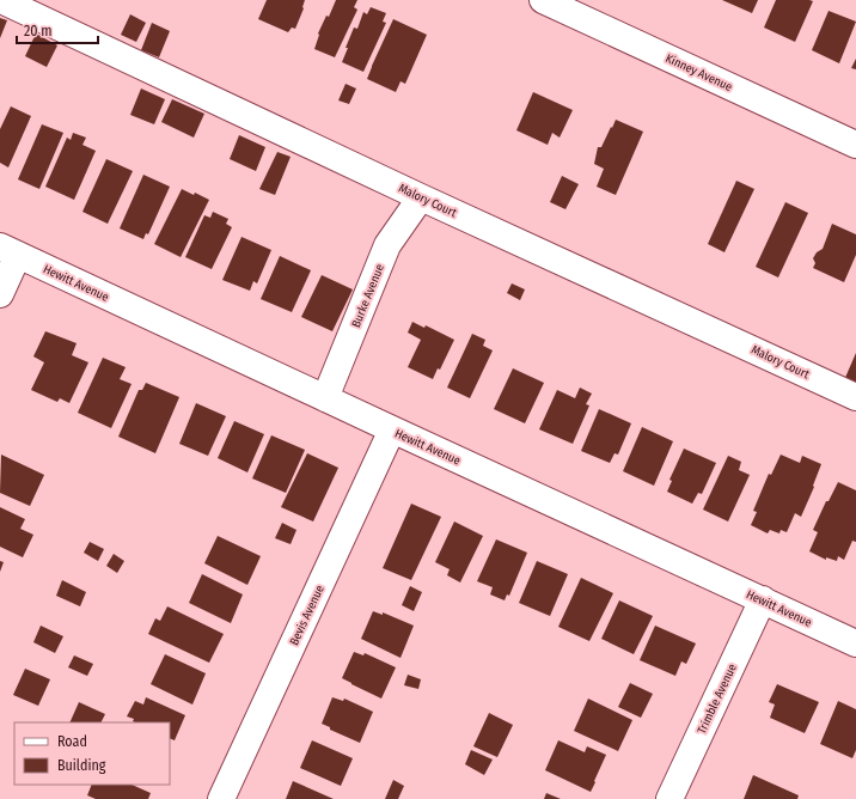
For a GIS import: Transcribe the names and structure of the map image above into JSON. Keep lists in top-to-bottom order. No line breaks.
{"streets":{"street":["Kinney Avenue","Malory Court","Hewitt Avenue","Burke Avenue","Bevis Avenue","Trimble Avenue"]},"crossings":[["Malory Court","Burke Avenue"],["Hewitt Avenue","Burke Avenue"],["Hewitt Avenue","Bevis Avenue"],["Hewitt Avenue","Trimble Avenue"]],"legend":["Road","Building"],"scale_bar":"20 m"}
